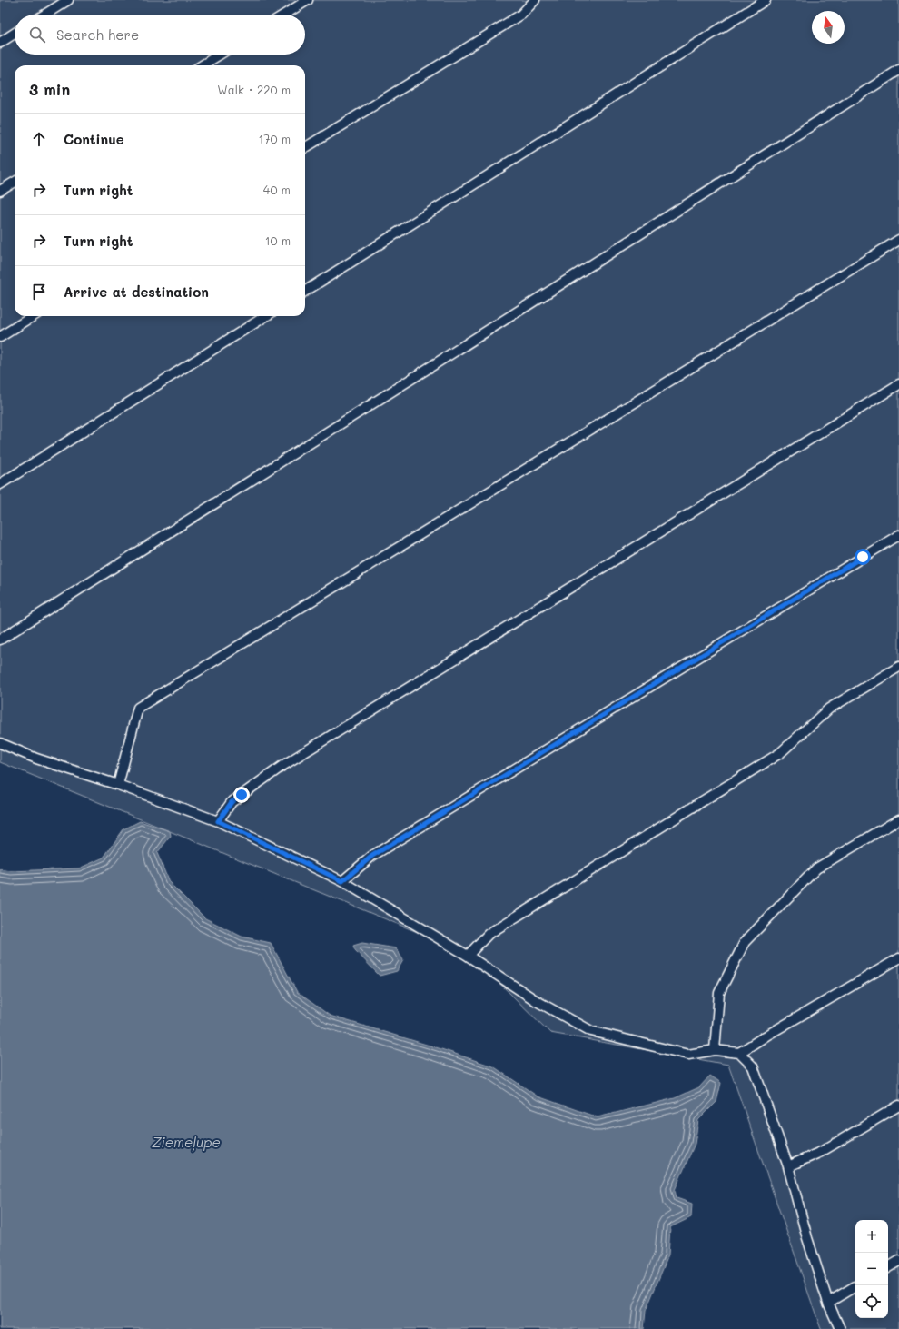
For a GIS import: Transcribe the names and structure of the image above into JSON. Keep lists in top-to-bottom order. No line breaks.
{"water":["Ziemeļupe"],"north":"top","page":{"search":"Search here","heading":["3 min","Walk · 220 m"],"list":[["Continue","170 m"],["Turn right","40 m"],["Turn right","10 m"],"Arrive at destination"],"map_buttons":["+","−"]}}
